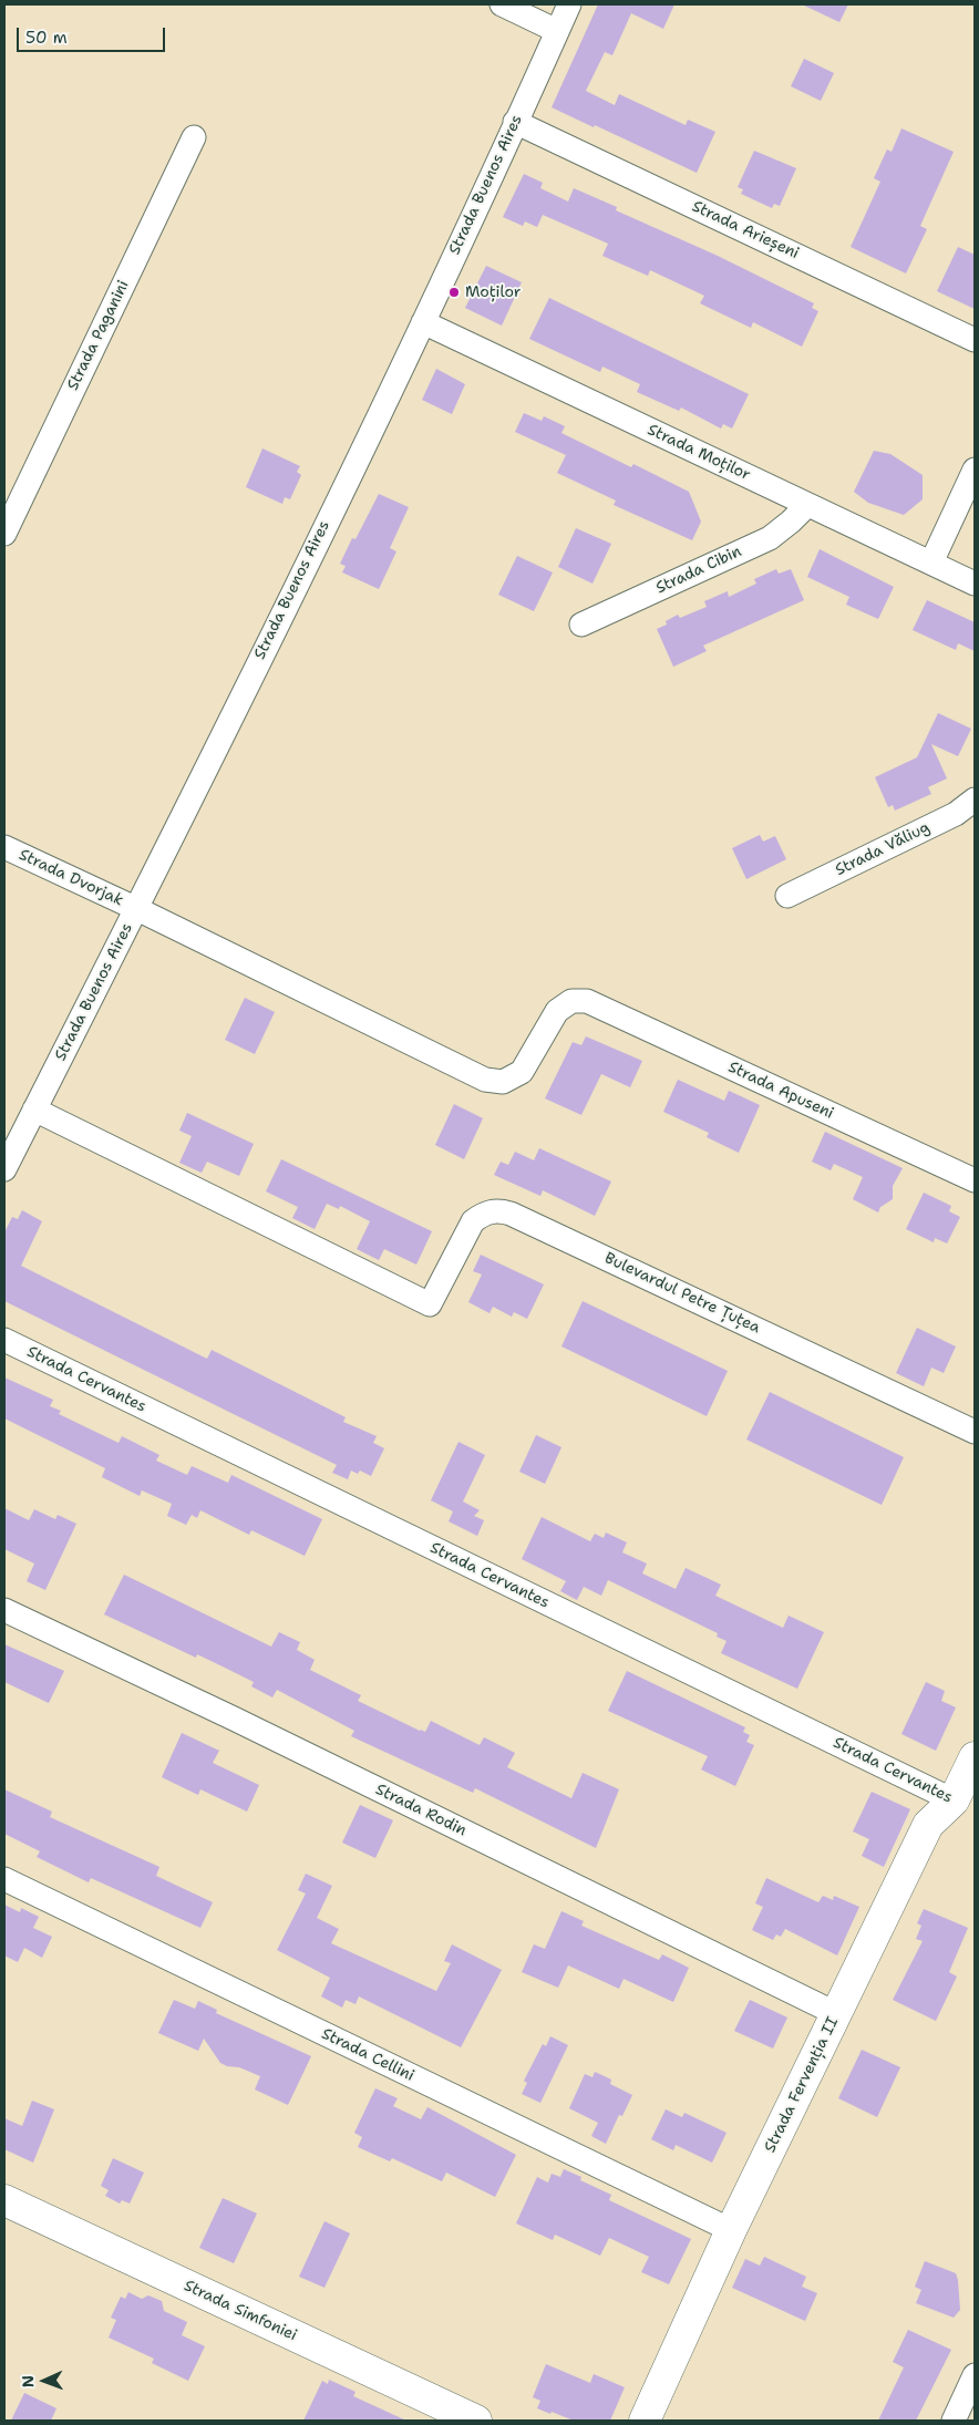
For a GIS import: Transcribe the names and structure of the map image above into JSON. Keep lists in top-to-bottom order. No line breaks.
{"streets":{"street":["Strada Buenos Aires","Strada Arieșeni","Strada Paganini","Strada Moților","Strada Cibin","Strada Văliug","Strada Dvorjak","Strada Apuseni","Bulevardul Petre Țuțea","Strada Cervantes","Strada Rodin","Strada Cellini","Strada Fervenția II","Strada Simfoniei"]},"crossings":[["Strada Buenos Aires","Strada Arieșeni"],["Strada Buenos Aires","Strada Moților"],["Strada Buenos Aires","Strada Dvorjak"],["Strada Buenos Aires","Bulevardul Petre Țuțea"],["Strada Moților","Strada Cibin"],["Strada Dvorjak","Strada Apuseni"],["Strada Cervantes","Strada Fervenția II"],["Strada Rodin","Strada Fervenția II"],["Strada Cellini","Strada Fervenția II"]],"places":["Moților"],"scale_bar":"50 m","north":"left"}
